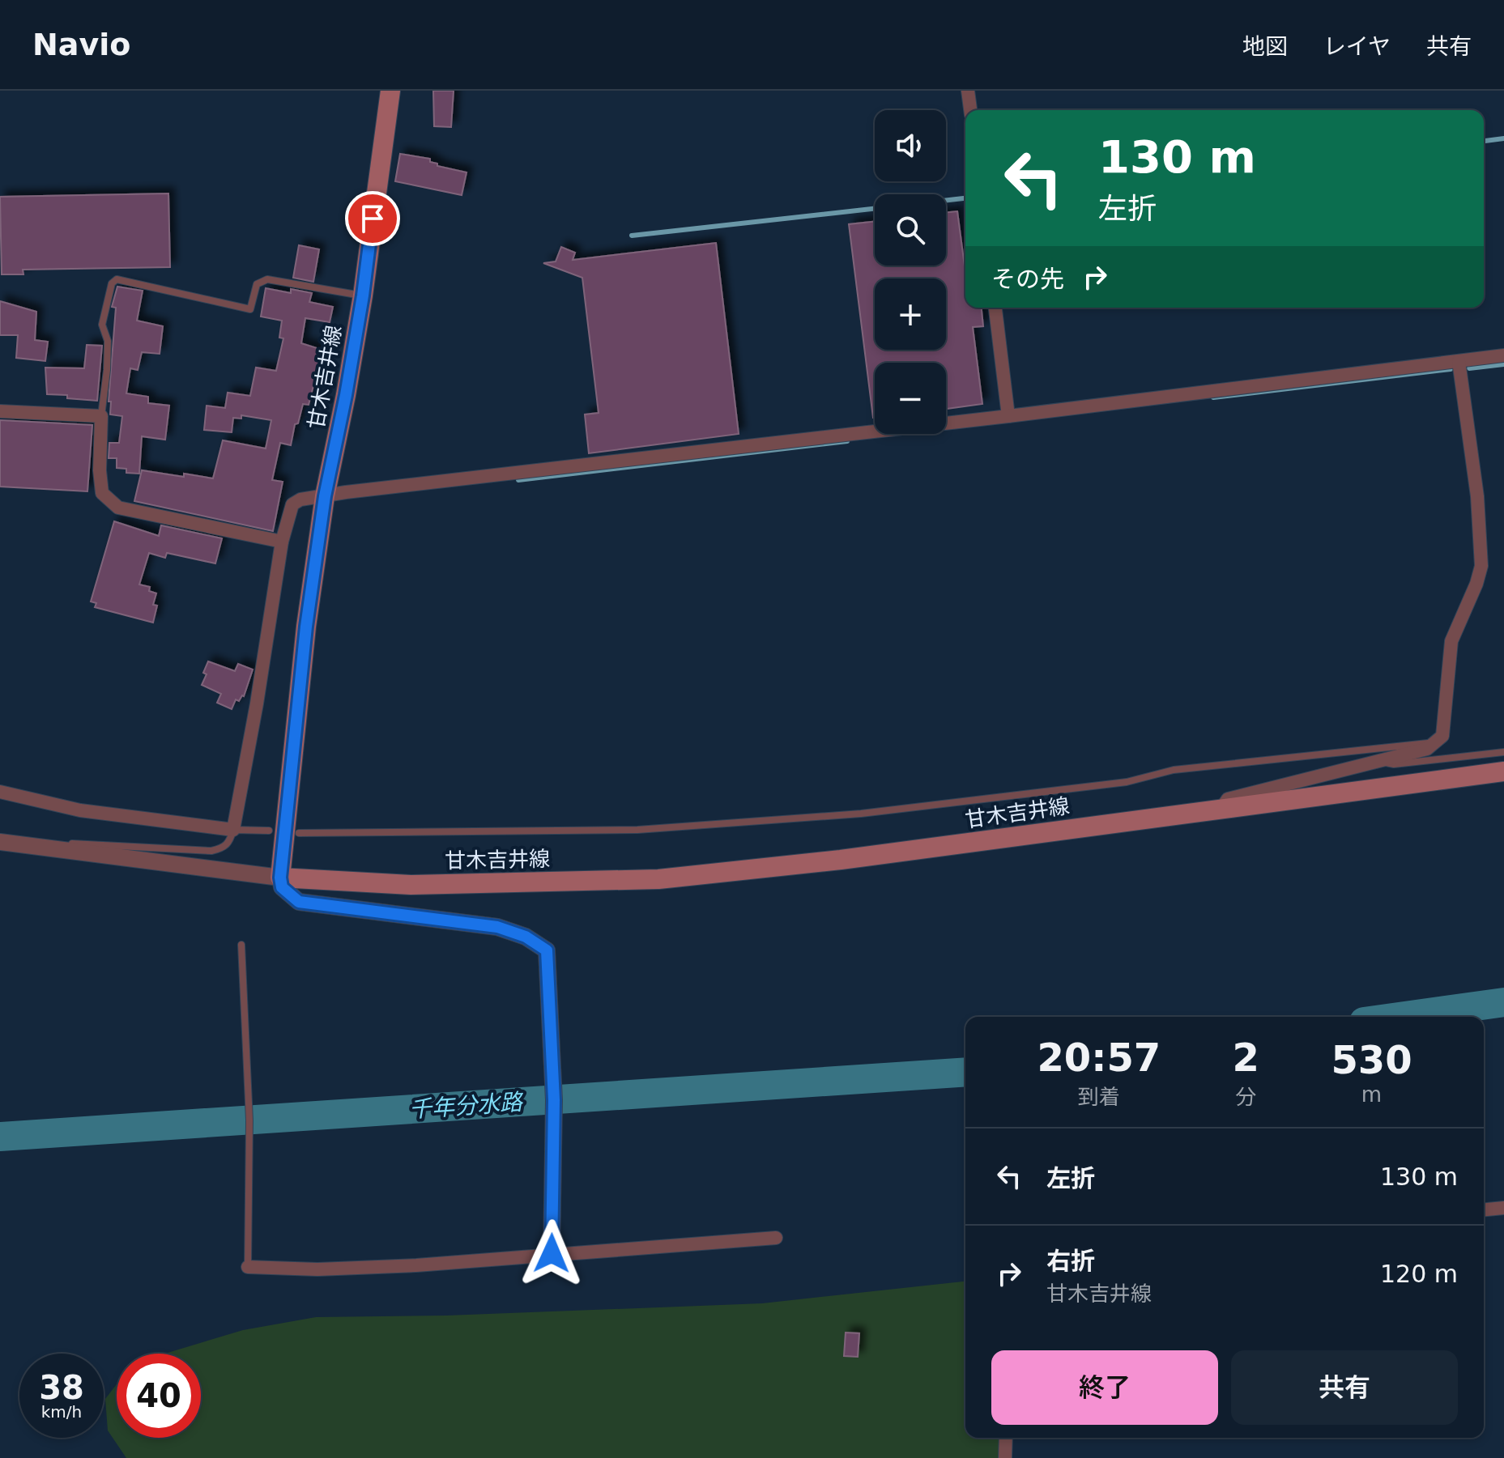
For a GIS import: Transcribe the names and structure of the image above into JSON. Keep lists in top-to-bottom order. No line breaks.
{"streets":{"main road":["甘木吉井線"]},"water":["千年分水路"],"page":{"header":"Navio","nav":["地図","レイヤ","共有"],"map_buttons":["+","−"],"turn":["130 m","左折"],"then":"その先","eta":["20:57","到着","2","分","530","m"],"list":[{"name":"左折","value":"130 m"},{"name":"右折","note":"甘木吉井線","value":"120 m"}],"buttons":["終了","共有"],"speed":"38 km/h","limit":"40"}}
